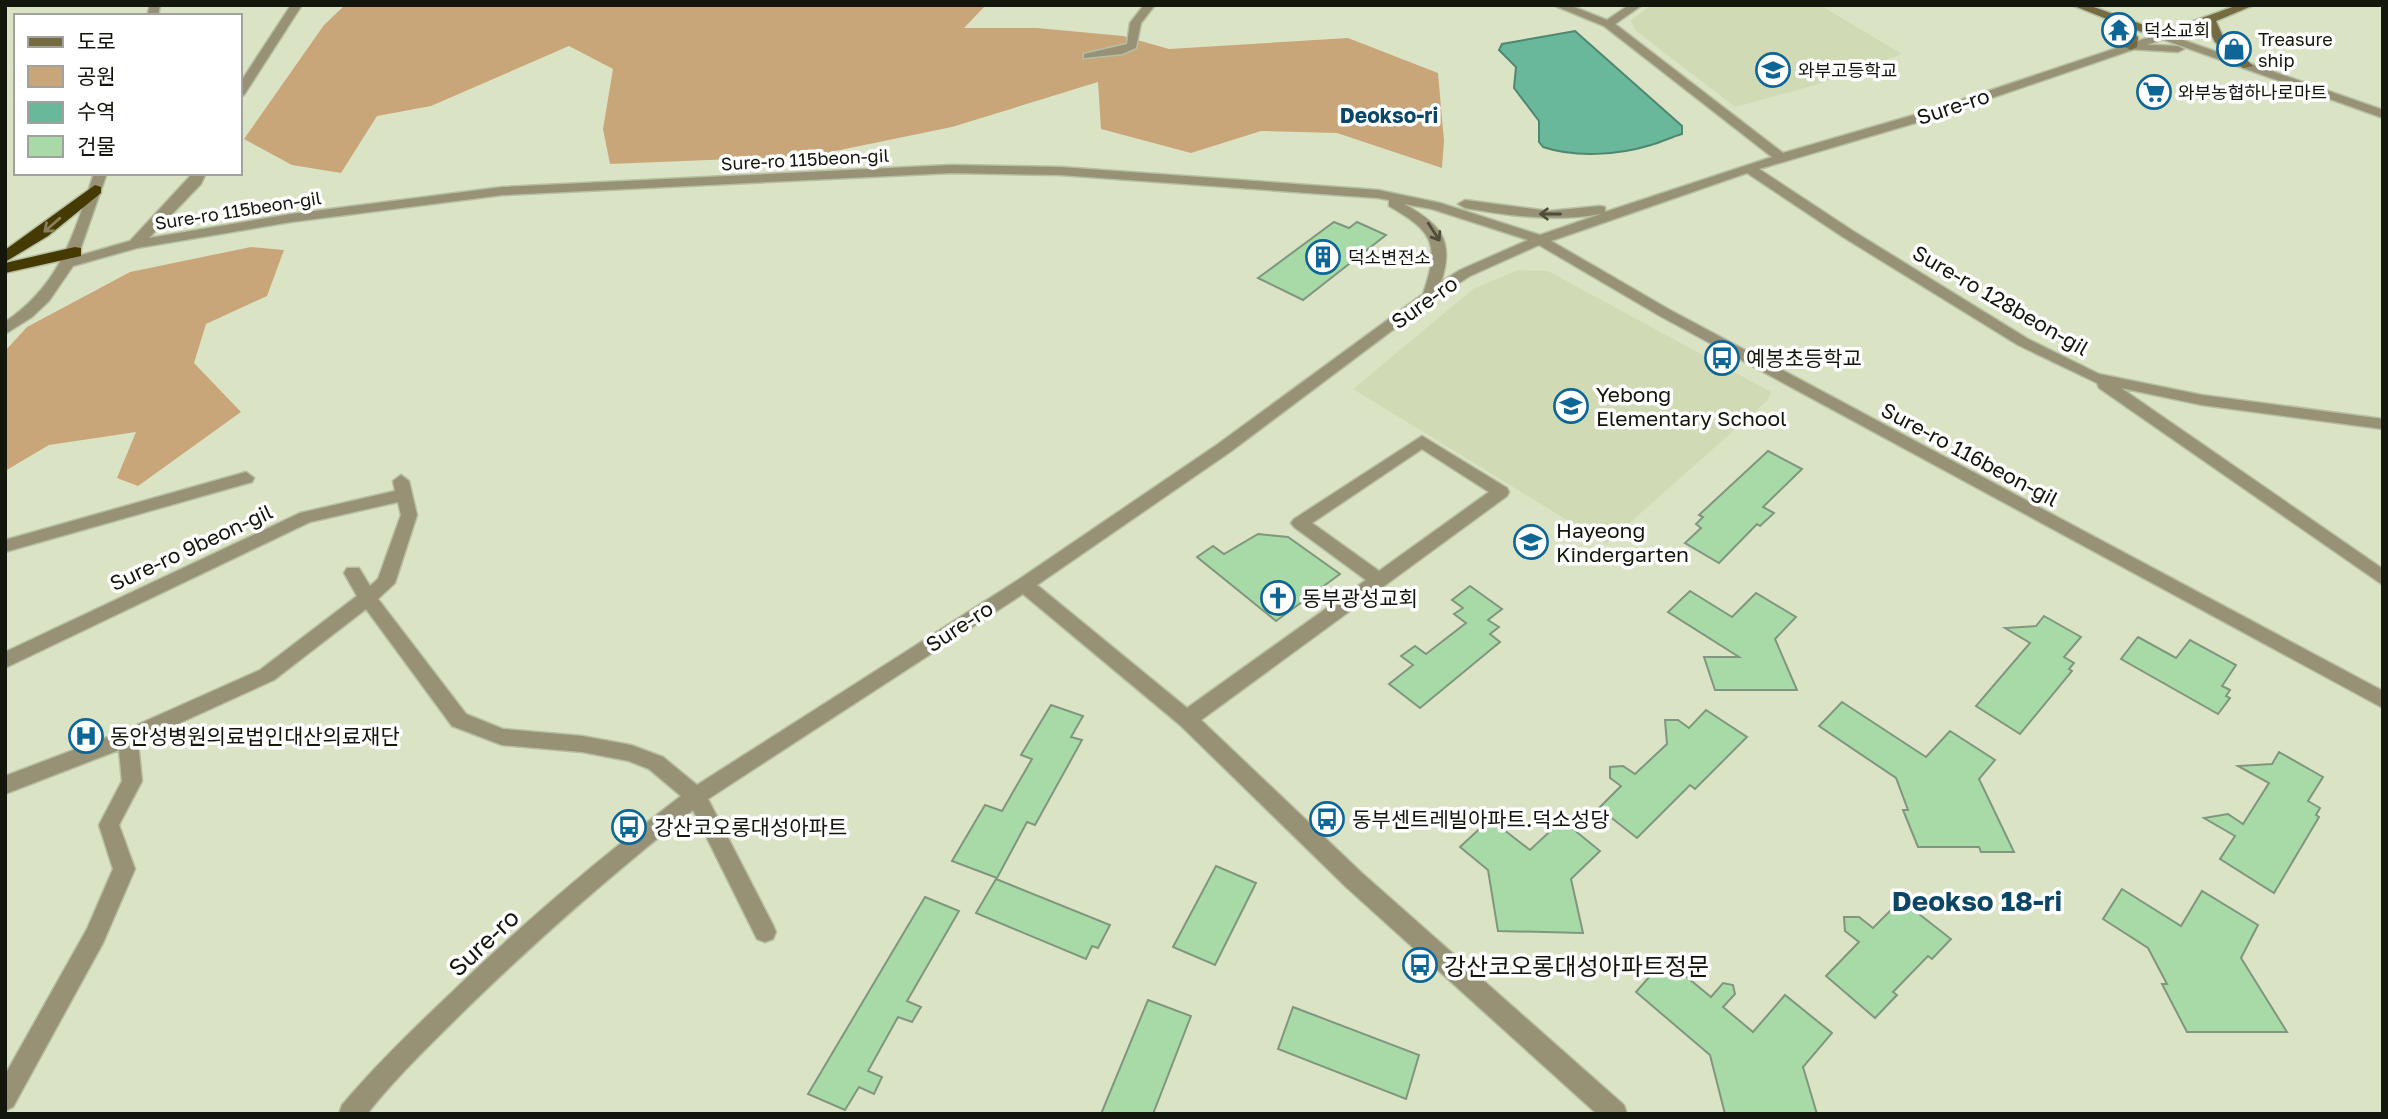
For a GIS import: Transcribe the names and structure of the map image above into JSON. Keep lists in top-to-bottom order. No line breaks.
{"streets":{"main road":["Sure-ro"],"street":["Sure-ro 115beon-gil","Sure-ro 128beon-gil","Sure-ro 116beon-gil","Sure-ro 9beon-gil"]},"crossings":[["Sure-ro","Sure-ro 115beon-gil"],["Sure-ro","Sure-ro 128beon-gil"],["Sure-ro","Sure-ro 116beon-gil"],["Sure-ro 115beon-gil","Sure-ro 116beon-gil"]],"districts":["Deokso-ri","Deokso 18-ri"],"places":{"temple":["덕소교회"],"shop":["Treasure ship"],"school or university":["와부고등학교","Yebong Elementary School","Hayeong Kindergarten"],"supermarket":["와부농협하나로마트"],"building":["덕소변전소"],"bus stop":["예봉초등학교","동부센트레빌아파트.덕소성당","강산코오롱대성아파트","강산코오롱대성아파트정문"],"church":["동부광성교회"],"hospital":["동안성병원의료법인대산의료재단"]},"legend":["도로","공원","수역","건물"]}
